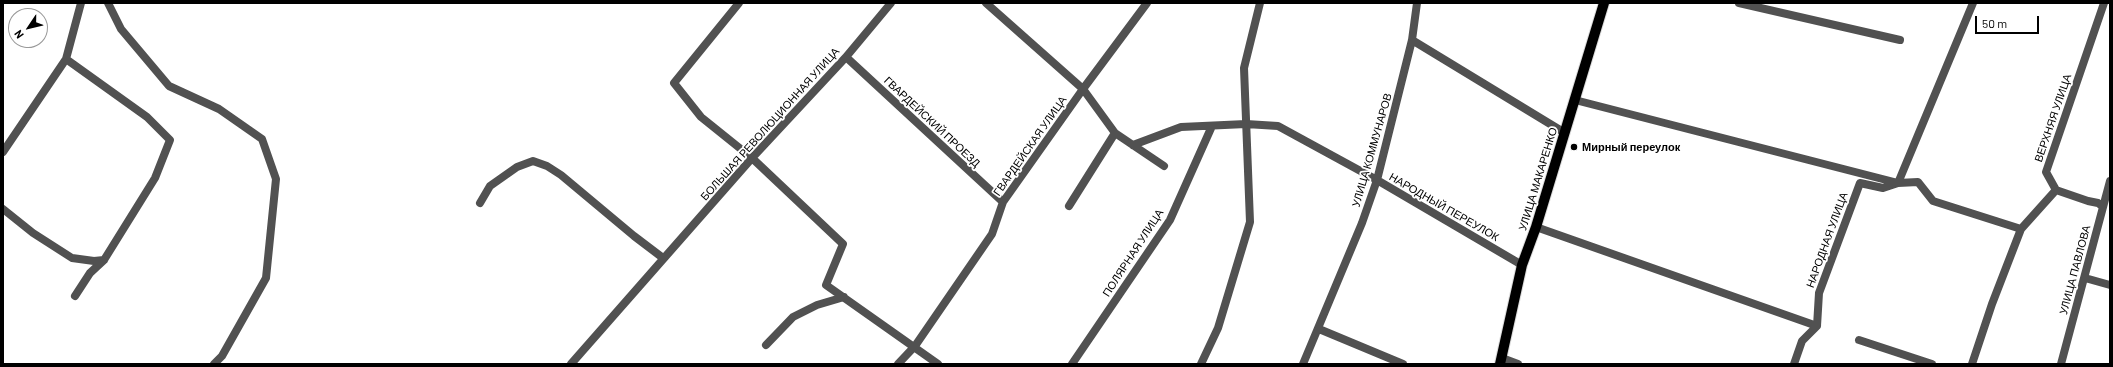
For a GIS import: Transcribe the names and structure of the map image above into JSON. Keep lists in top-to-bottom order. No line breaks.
{"streets":{"main road":["УЛИЦА МАКАРЕНКО"],"street":["ВЕРХНЯЯ УЛИЦА","ГВАРДЕЙСКИЙ ПРОЕЗД","БОЛЬШАЯ РЕВОЛЮЦИОННАЯ УЛИЦА","ГВАРДЕЙСКАЯ УЛИЦА","УЛИЦА КОММУНАРОВ","НАРОДНЫЙ ПЕРЕУЛОК","НАРОДНАЯ УЛИЦА","ПОЛЯРНАЯ УЛИЦА","УЛИЦА ПАВЛОВА"]},"crossings":[["ГВАРДЕЙСКИЙ ПРОЕЗД","БОЛЬШАЯ РЕВОЛЮЦИОННАЯ УЛИЦА"],["ГВАРДЕЙСКИЙ ПРОЕЗД","ГВАРДЕЙСКАЯ УЛИЦА"],["УЛИЦА КОММУНАРОВ","НАРОДНЫЙ ПЕРЕУЛОК"],["УЛИЦА МАКАРЕНКО","НАРОДНЫЙ ПЕРЕУЛОК"],["НАРОДНЫЙ ПЕРЕУЛОК","ПОЛЯРНАЯ УЛИЦА"]],"places":["Мирный переулок"],"scale_bar":"50 m","north":"bottom left"}
